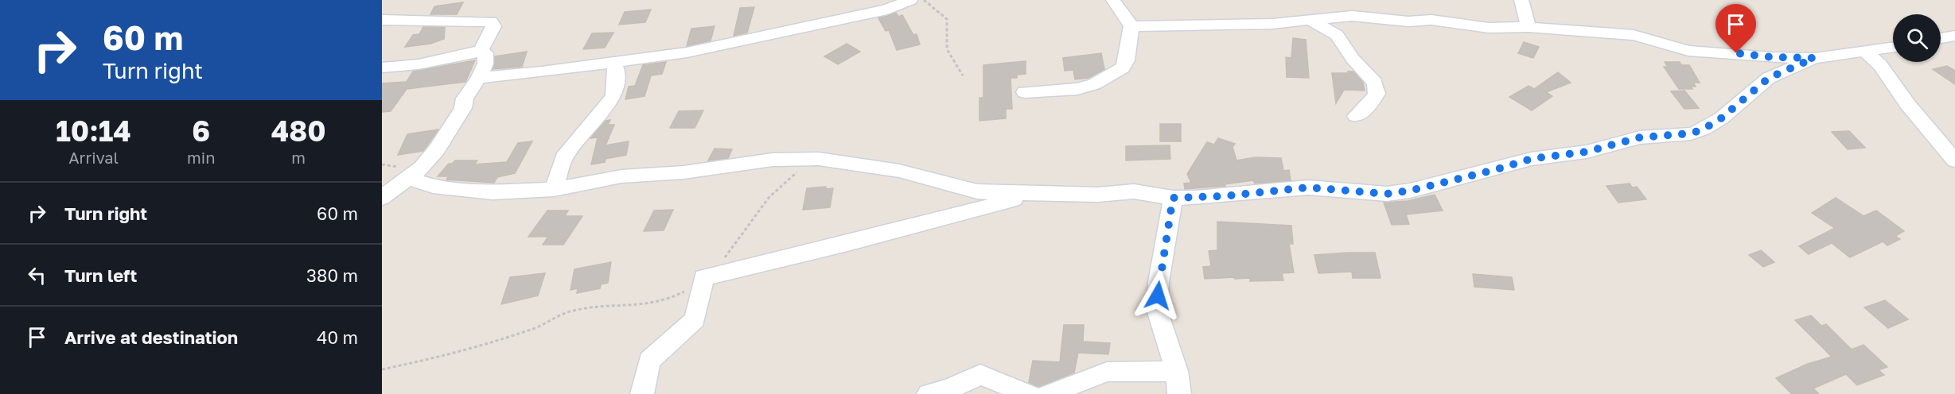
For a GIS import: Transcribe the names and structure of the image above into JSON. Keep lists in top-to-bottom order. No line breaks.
{"page":{"turn":["60 m","Turn right"],"eta":["10:14","Arrival","6","min","480","m"],"list":[{"name":"Turn right","value":"60 m"},{"name":"Turn left","value":"380 m"},{"name":"Arrive at destination","value":"40 m"}]}}
